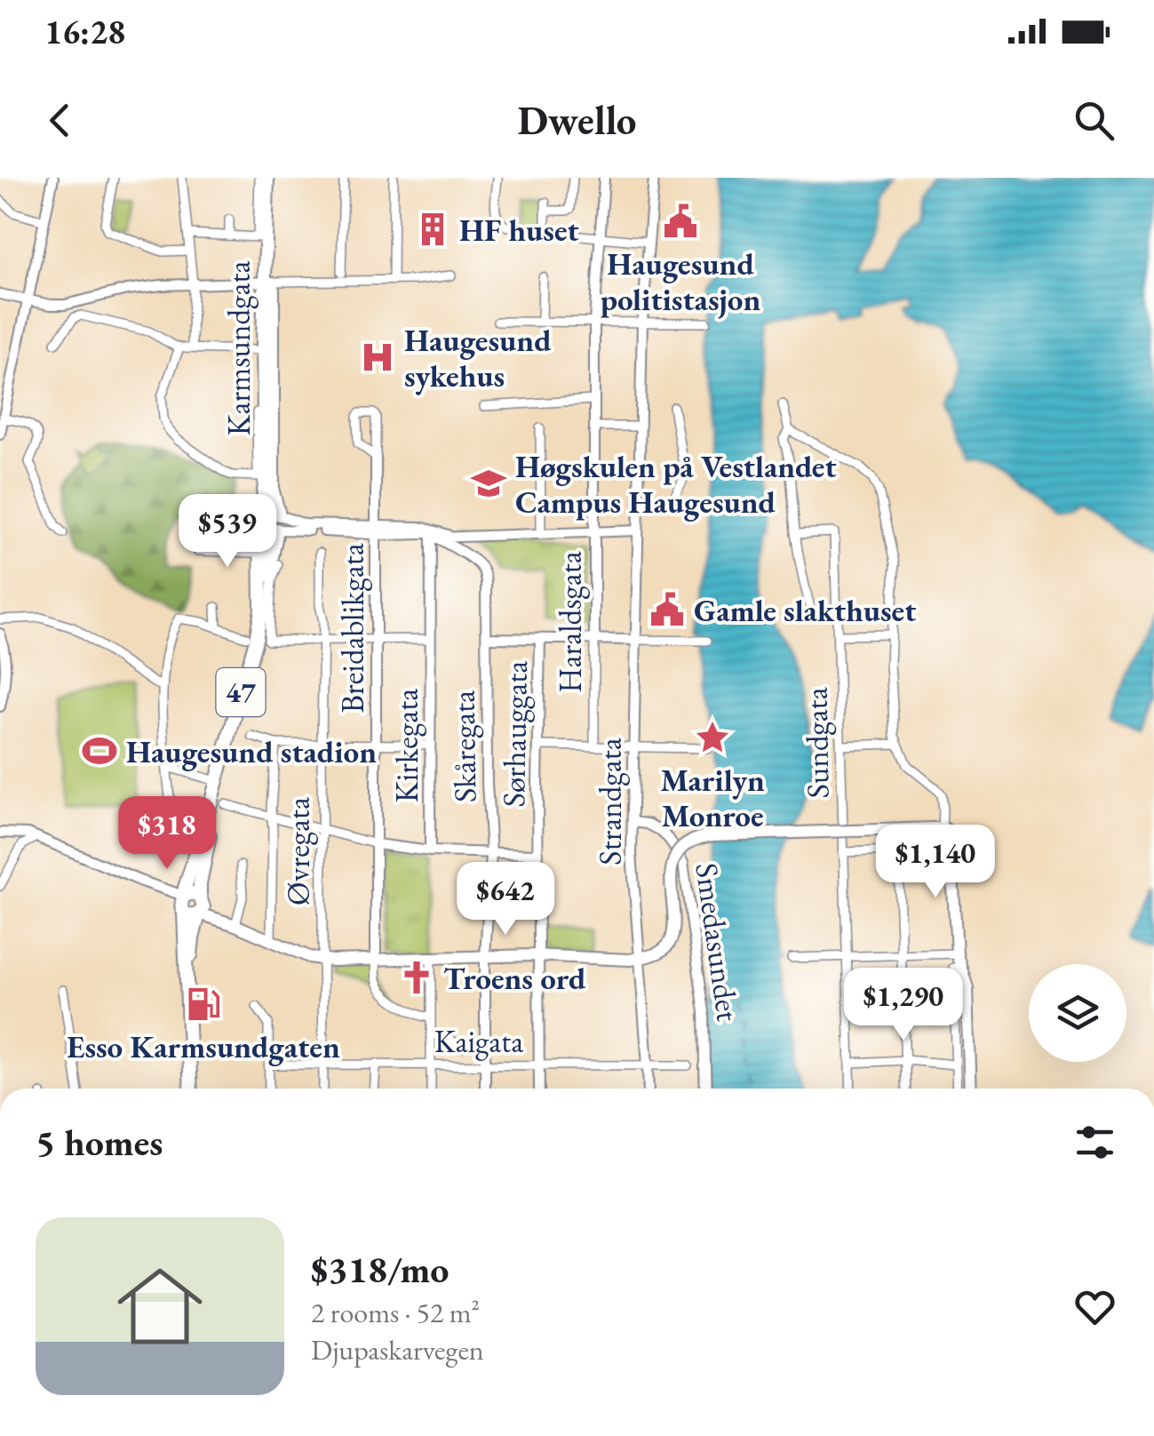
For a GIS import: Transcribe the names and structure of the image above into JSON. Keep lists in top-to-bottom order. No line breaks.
{"streets":{"main road":["Karmsundgata","47","Smedasundet"],"street":["Haraldsgata","Breidablikgata","Sørhauggata","Sundgata","Kirkegata","Skåregata","Strandgata","Øvregata","Kaigata"]},"crossings":[["Sørhauggata","Kaigata"],["Kirkegata","Skåregata"],["Skåregata","Kaigata"],["Strandgata","Smedasundet"],["Strandgata","Kaigata"],["Øvregata","Kaigata"]],"places":{"public building":["Haugesund politistasjon","Gamle slakthuset"],"building":["HF huset"],"hospital":["Haugesund sykehus"],"school or university":["Høgskulen på Vestlandet Campus Haugesund"],"place":["Marilyn Monroe"],"sports":["Haugesund stadion"],"church":["Troens ord"],"fuel station":["Esso Karmsundgaten"]},"page":{"status":"16:28","header":"Dwello","price":["$539","$318","$1,140","$642","$1,290"],"heading":"5 homes","list":[{"name":"$318/mo","note":"2 rooms · 52 m² · Djupaskarvegen"}]}}
